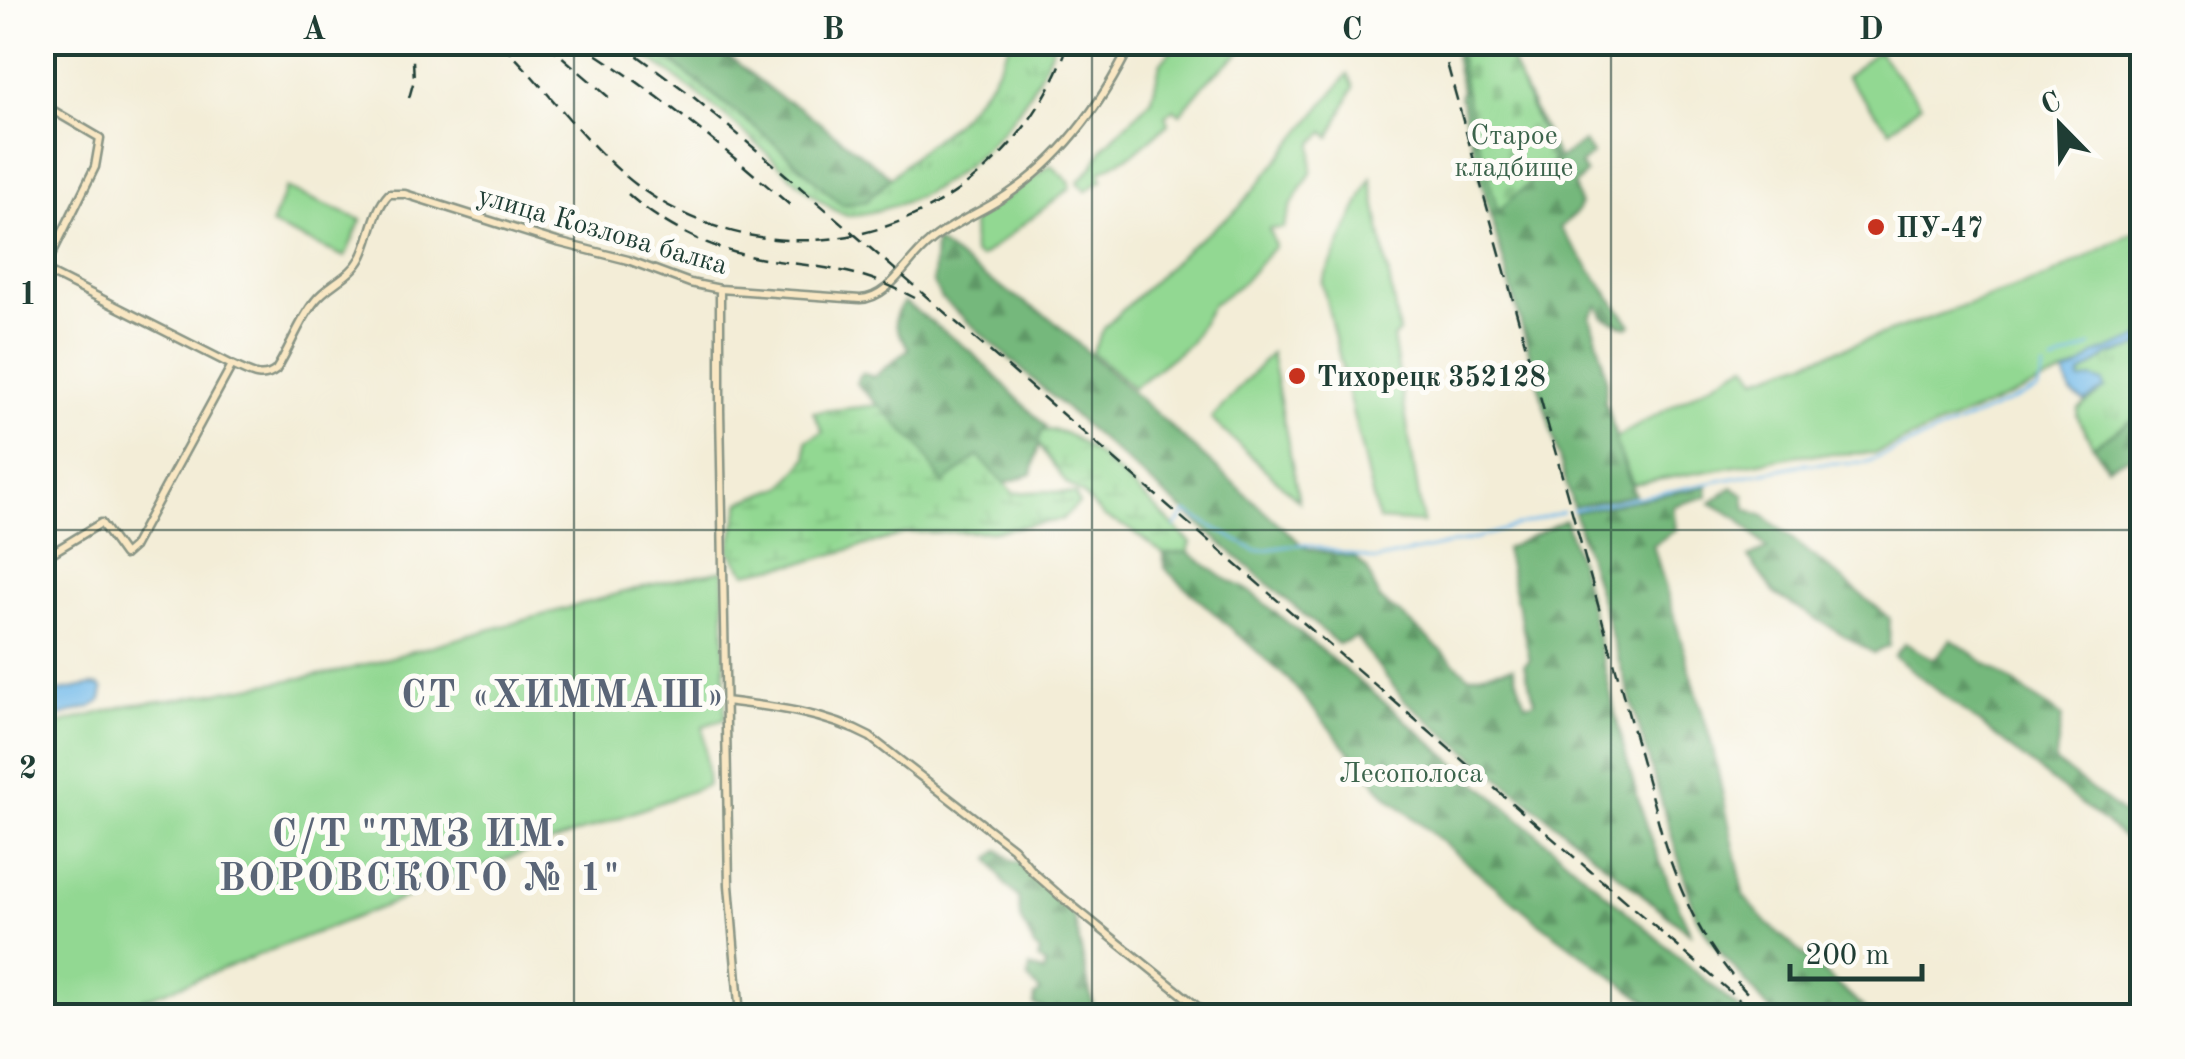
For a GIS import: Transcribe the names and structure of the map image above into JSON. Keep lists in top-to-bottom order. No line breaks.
{"streets":{"street":["улица Козлова балка"]},"districts":["СТ «ХИММАШ»","С/Т \"ТМЗ ИМ. ВОРОВСКОГО № 1\""],"parks":["Старое кладбище","Лесополоса"],"places":["ПУ-47","Тихорецк 352128"],"scale_bar":"200 m","north":"top left","grid":{"columns":["A","B","C","D"],"rows":["1","2"]}}
